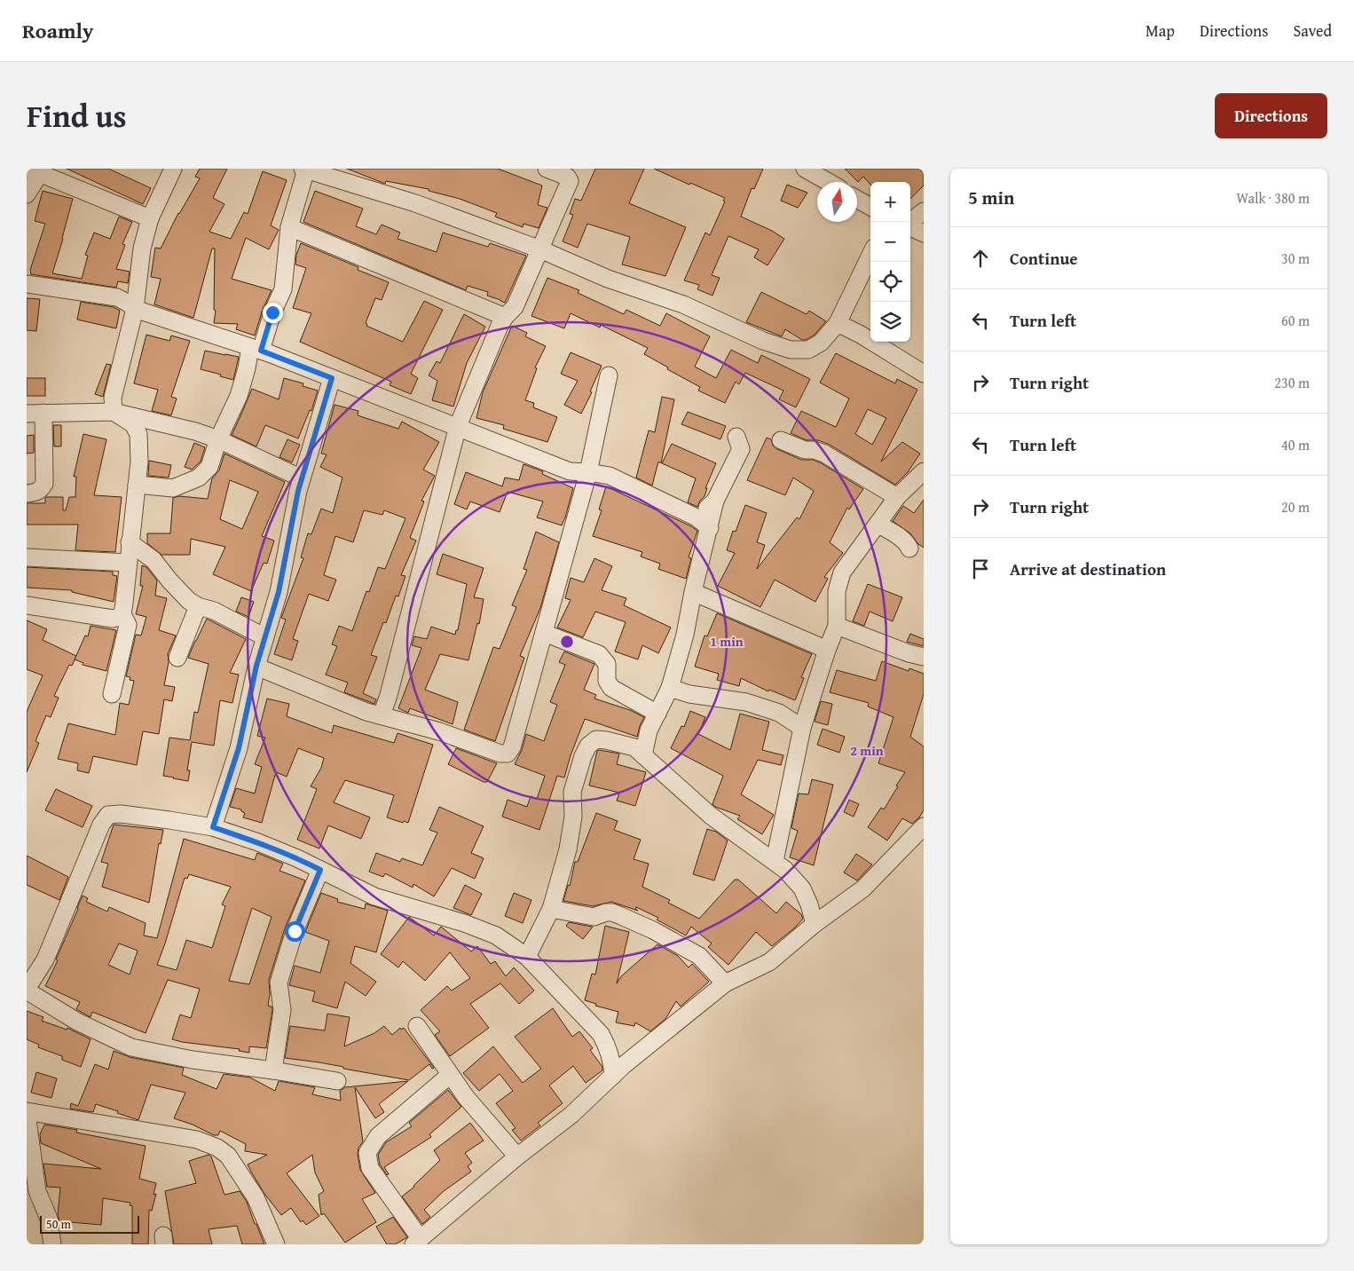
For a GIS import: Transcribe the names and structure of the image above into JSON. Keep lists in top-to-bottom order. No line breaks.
{"scale_bar":"50 m","north":"top","page":{"header":"Roamly","nav":["Map","Directions","Saved"],"title":"Find us","buttons":"Directions","heading":["5 min","Walk · 380 m"],"map_buttons":["+","−"],"list":[["Continue","30 m"],["Turn left","60 m"],["Turn right","230 m"],["Turn left","40 m"],["Turn right","20 m"],"Arrive at destination"],"scale":"50 m"},"rings":["1 min","2 min"]}
